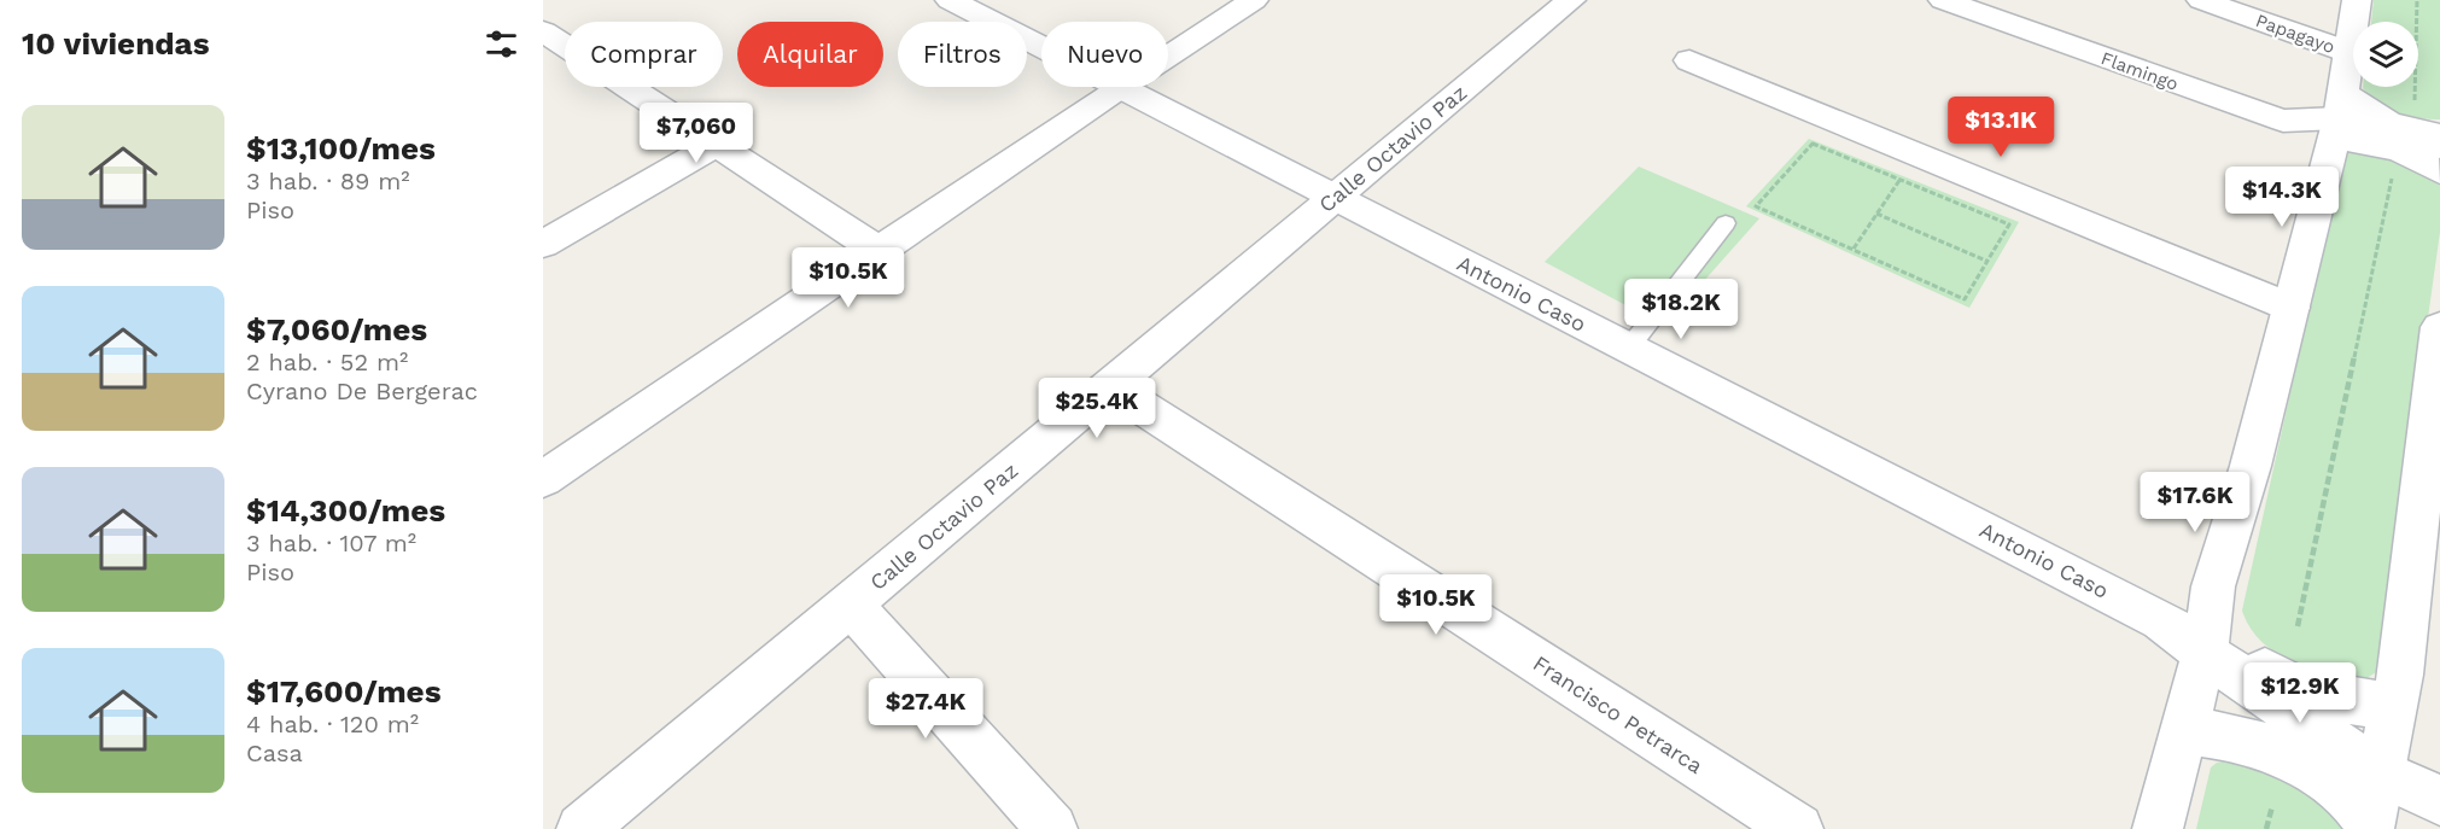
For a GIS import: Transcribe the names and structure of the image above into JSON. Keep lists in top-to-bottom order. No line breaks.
{"streets":{"street":["Papagayo","Flamingo","Calle Octavio Paz","Antonio Caso","Francisco Petrarca"]},"crossings":[["Calle Octavio Paz","Antonio Caso"],["Calle Octavio Paz","Francisco Petrarca"]],"page":{"heading":"10 viviendas","chip":["Comprar","Alquilar","Filtros","Nuevo"],"list":[{"name":"$13,100/mes","note":"3 hab. · 89 m² · Piso"},{"name":"$7,060/mes","note":"2 hab. · 52 m² · Cyrano De Bergerac"},{"name":"$14,300/mes","note":"3 hab. · 107 m² · Piso"},{"name":"$17,600/mes","note":"4 hab. · 120 m² · Casa"}],"price":["$13.1K","$7,060","$14.3K","$10.5K","$18.2K","$25.4K","$17.6K","$10.5K","$12.9K","$27.4K"]}}
